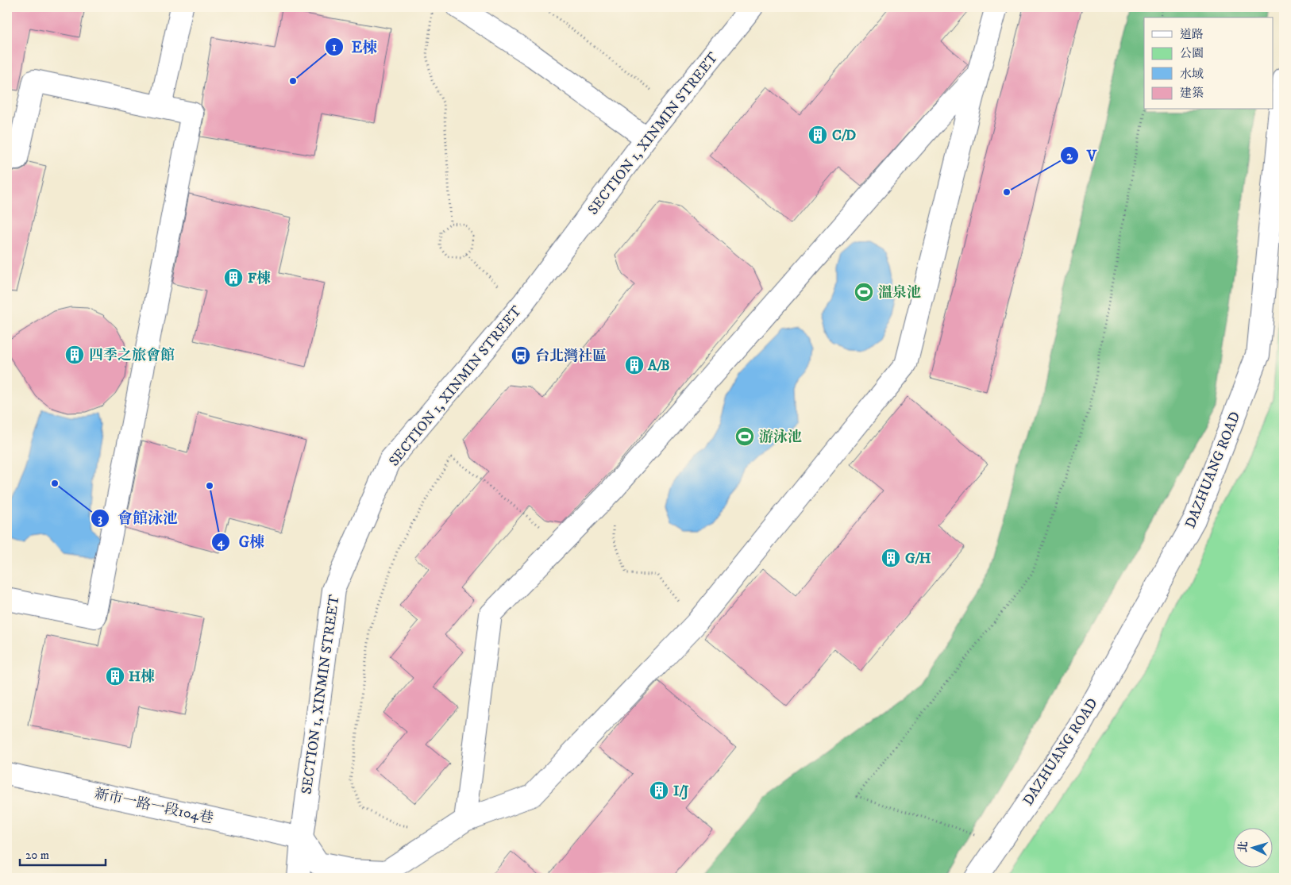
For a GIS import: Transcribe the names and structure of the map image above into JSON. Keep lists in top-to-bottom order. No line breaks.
{"streets":{"street":["SECTION 1, XINMIN STREET","DAZHUANG ROAD","新市一路一段104巷"]},"crossings":[["SECTION 1, XINMIN STREET","新市一路一段104巷"]],"places":{"other":["E棟","V","會館泳池","G棟"],"building":["C/D","F棟","四季之旅會館","A/B","G/H","H棟","I/J"],"sports":["溫泉池","游泳池"],"bus stop":["台北灣社區"]},"legend":["道路","公園","水域","建築"],"scale_bar":"20 m","north":"left"}
